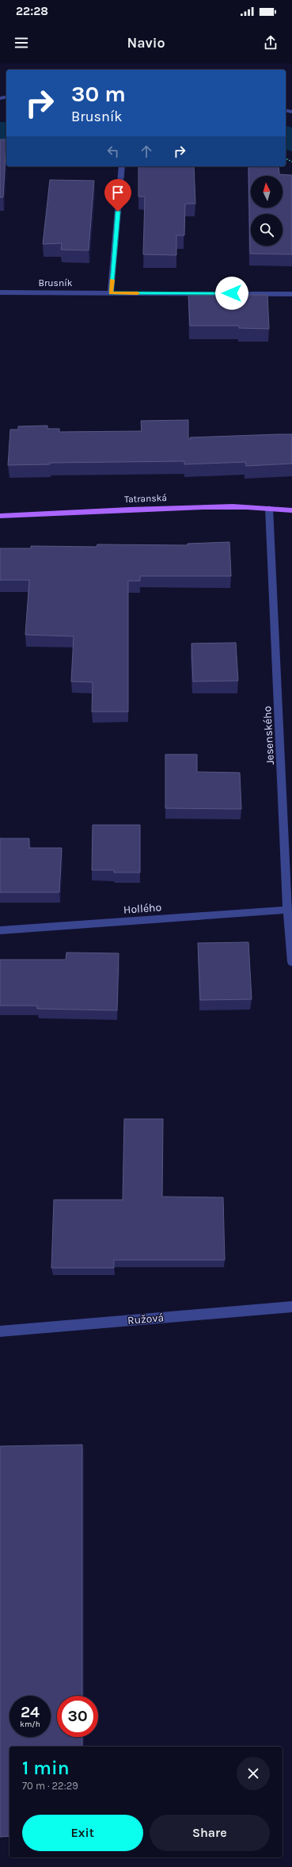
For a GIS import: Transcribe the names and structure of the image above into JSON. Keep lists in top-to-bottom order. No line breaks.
{"streets":{"main road":["Tatranská"],"street":["Brusník","Jesenského","Hollého","Ružová"]},"crossings":[["Tatranská","Jesenského"],["Jesenského","Hollého"]],"north":"top","page":{"status":"22:28","header":"Navio","turn":["30 m","Brusník"],"speed":"24 km/h","limit":"30","heading":["1 min","70 m · 22:29"],"buttons":["Exit","Share"]}}
